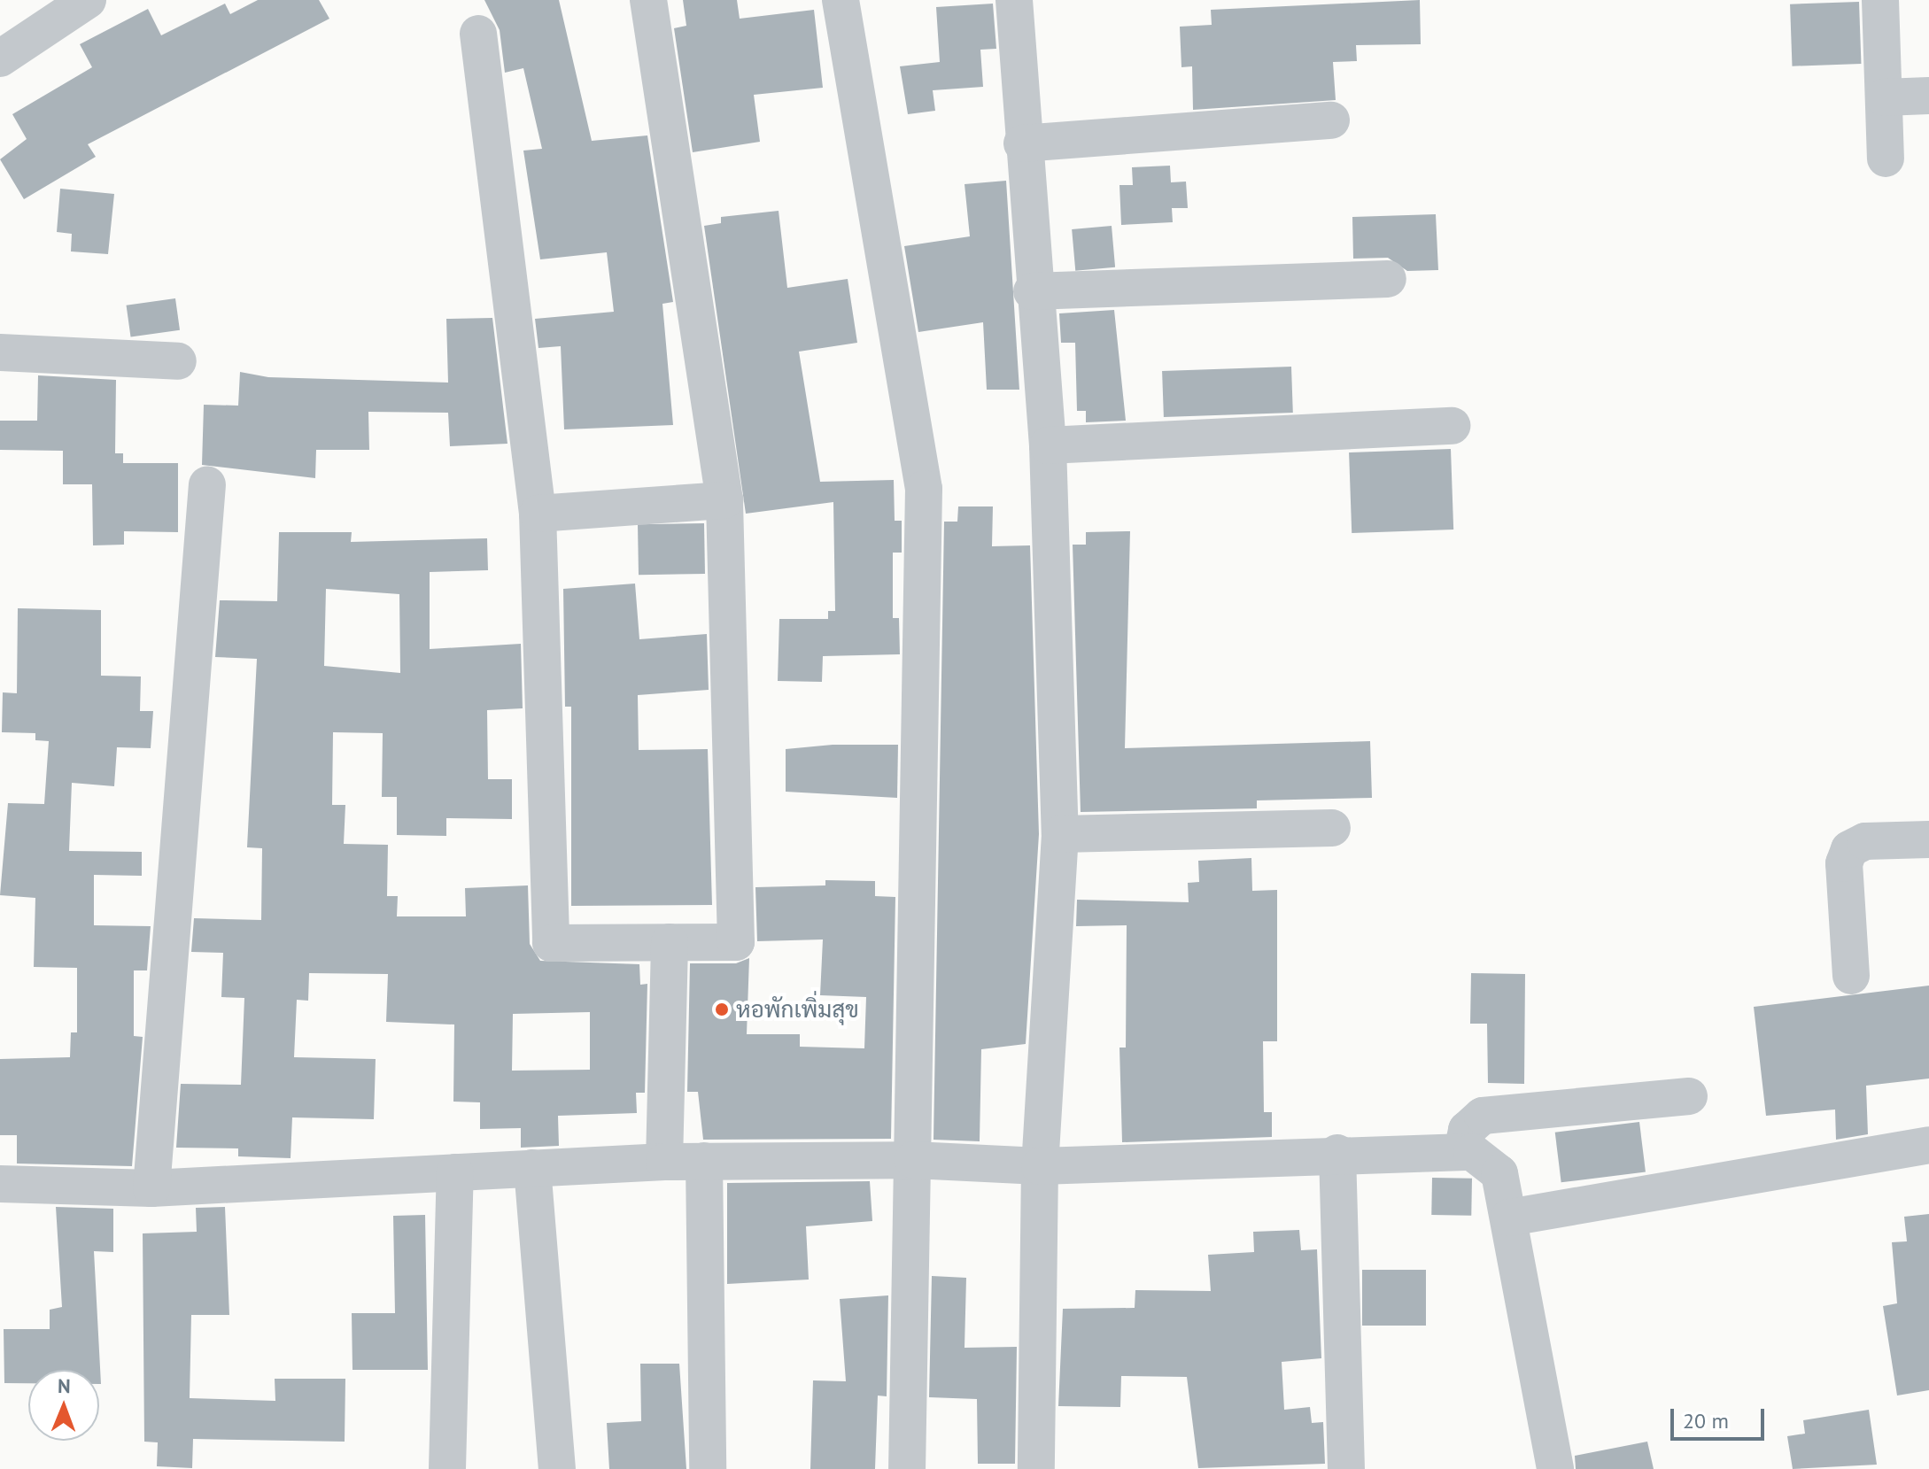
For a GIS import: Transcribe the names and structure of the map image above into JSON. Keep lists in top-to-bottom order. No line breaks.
{"places":["หอพักเพิ่มสุข"],"scale_bar":"20 m","north":"top"}
